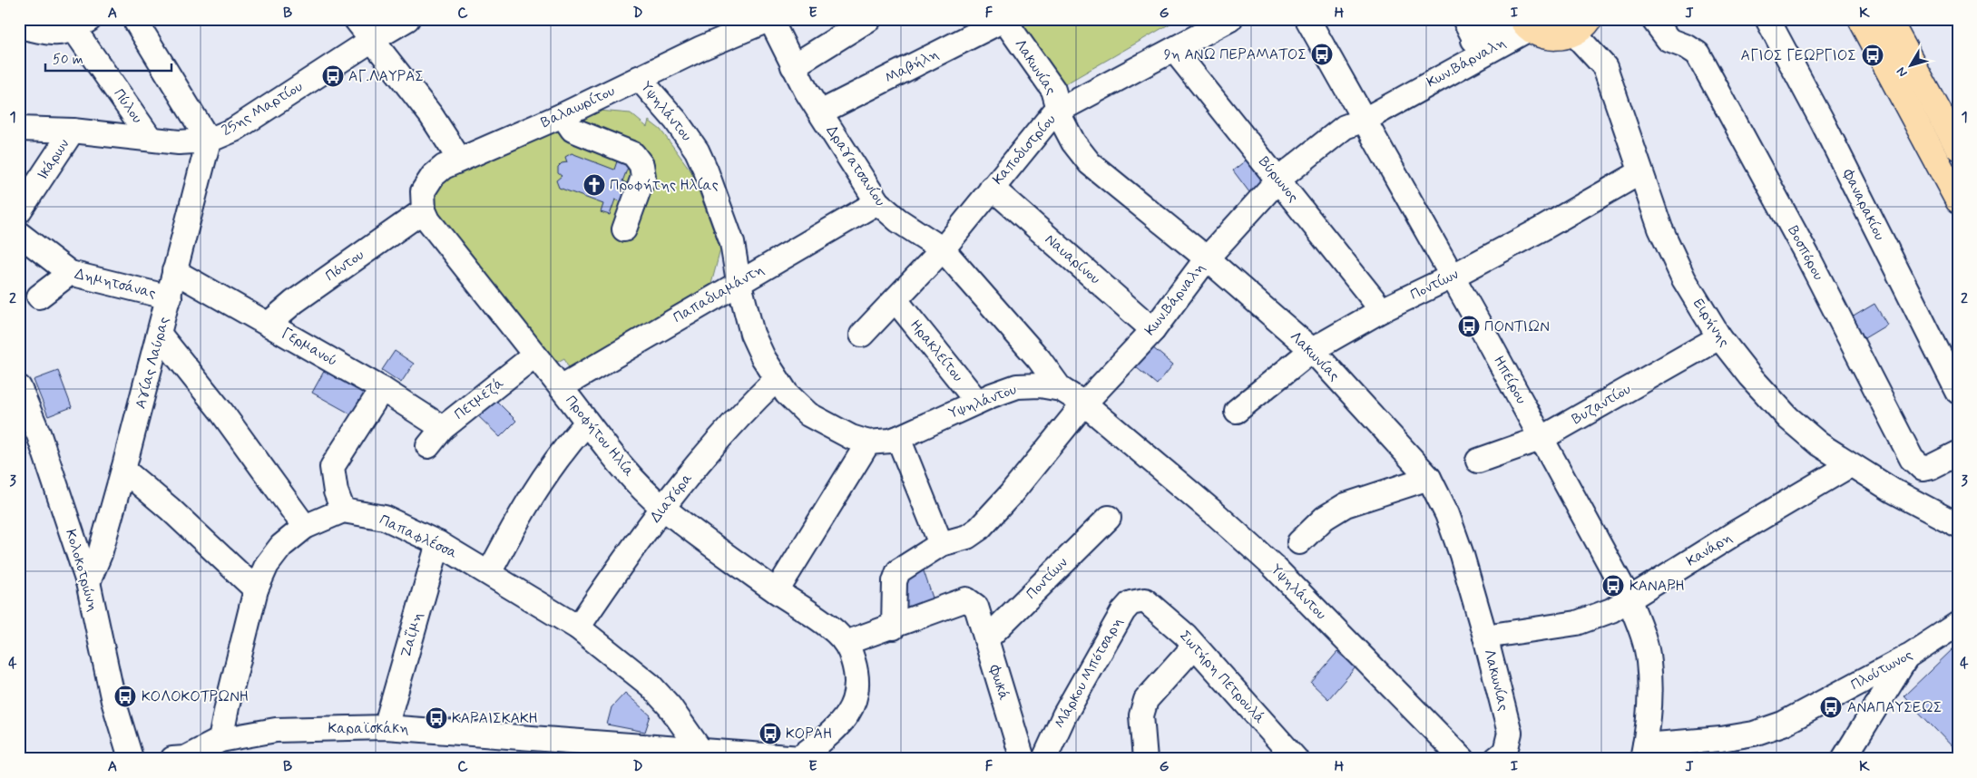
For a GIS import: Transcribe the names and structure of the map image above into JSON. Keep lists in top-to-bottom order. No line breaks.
{"streets":{"main road":["Ειρήνης"],"street":["Κων.Βάρναλη","Μαβήλη","Λακωνίας","Πύλου","Βαλαωρίτου","25ης Μαρτίου","Υψηλάντου","Καποδιστρίου","Ικάρων","Δραγατσανίου","Βύρωνος","Φαναρακίου","Βοσπόρου","Ναυαρίνου","Πόντου","Δημητσάνας","Ποντίων","Παπαδιαμάντη","Γερμανού","Ηρακλείτου","Αγίας Λαύρας","Ηπείρου","Πετμεζά","Βυζαντίου","Προφήτου Ηλία","Διαγόρα","Παπαφλέσσα","Κανάρη","Κολοκοτρώνη","Ζαΐμη","Πλούτωνος","Μάρκου Μπότσαρη","Σωτήρη Πετρουλά","Φωκά","Καραϊσκάκη"]},"crossings":[["Κων.Βάρναλη","Λακωνίας"],["Κων.Βάρναλη","Υψηλάντου"],["Κων.Βάρναλη","Βύρωνος"],["Κων.Βάρναλη","Ναυαρίνου"],["Κων.Βάρναλη","Ειρήνης"],["Κων.Βάρναλη","Ηπείρου"],["Κων.Βάρναλη","Φωκά"],["Μαβήλη","Λακωνίας"],["Μαβήλη","Δραγατσανίου"],["Λακωνίας","Καποδιστρίου"],["Λακωνίας","Ποντίων"],["Λακωνίας","Κανάρη"],["Πύλου","25ης Μαρτίου"],["Βαλαωρίτου","Υψηλάντου"],["Βαλαωρίτου","Δραγατσανίου"],["25ης Μαρτίου","Ικάρων"],["25ης Μαρτίου","Αγίας Λαύρας"],["Υψηλάντου","Δραγατσανίου"],["Υψηλάντου","Παπαδιαμάντη"],["Υψηλάντου","Ηρακλείτου"],["Υψηλάντου","Διαγόρα"],["Καποδιστρίου","Δραγατσανίου"],["Καποδιστρίου","Βύρωνος"],["Καποδιστρίου","Ναυαρίνου"],["Καποδιστρίου","Ηρακλείτου"],["Δραγατσανίου","Παπαδιαμάντη"],["Βύρωνος","Ποντίων"],["Πόντου","Γερμανού"],["Πόντου","Προφήτου Ηλία"],["Δημητσάνας","Αγίας Λαύρας"],["Ποντίων","Ειρήνης"],["Ποντίων","Ηπείρου"],["Ποντίων","Φωκά"],["Παπαδιαμάντη","Προφήτου Ηλία"],["Ειρήνης","Βυζαντίου"],["Ειρήνης","Κανάρη"],["Γερμανού","Αγίας Λαύρας"],["Γερμανού","Πετμεζά"],["Αγίας Λαύρας","Κολοκοτρώνη"],["Ηπείρου","Βυζαντίου"],["Ηπείρου","Κανάρη"],["Ηπείρου","Πλούτωνος"],["Πετμεζά","Προφήτου Ηλία"],["Προφήτου Ηλία","Διαγόρα"],["Προφήτου Ηλία","Καραϊσκάκη"],["Διαγόρα","Παπαφλέσσα"],["Παπαφλέσσα","Ζαΐμη"],["Παπαφλέσσα","Καραϊσκάκη"],["Ζαΐμη","Καραϊσκάκη"],["Μάρκου Μπότσαρη","Σωτήρη Πετρουλά"]],"places":{"bus stop":["9η ΑΝΩ ΠΕΡΑΜΑΤΟΣ","ΑΓΙΟΣ ΓΕΩΡΓΙΟΣ","ΑΓ.ΛΑΥΡΑΣ","ΠΟΝΤΙΩΝ","ΚΑΝΑΡΗ","ΚΟΛΟΚΟΤΡΩΝΗ","ΑΝΑΠΑΥΣΕΩΣ","ΚΑΡΑΙΣΚΑΚΗ","ΚΟΡΑΗ"],"church":["Προφήτης Ηλίας"]},"scale_bar":"50 m","north":"bottom left","grid":{"columns":["A","B","C","D","E","F","G","H","I","J","K"],"rows":["1","2","3","4"]}}
